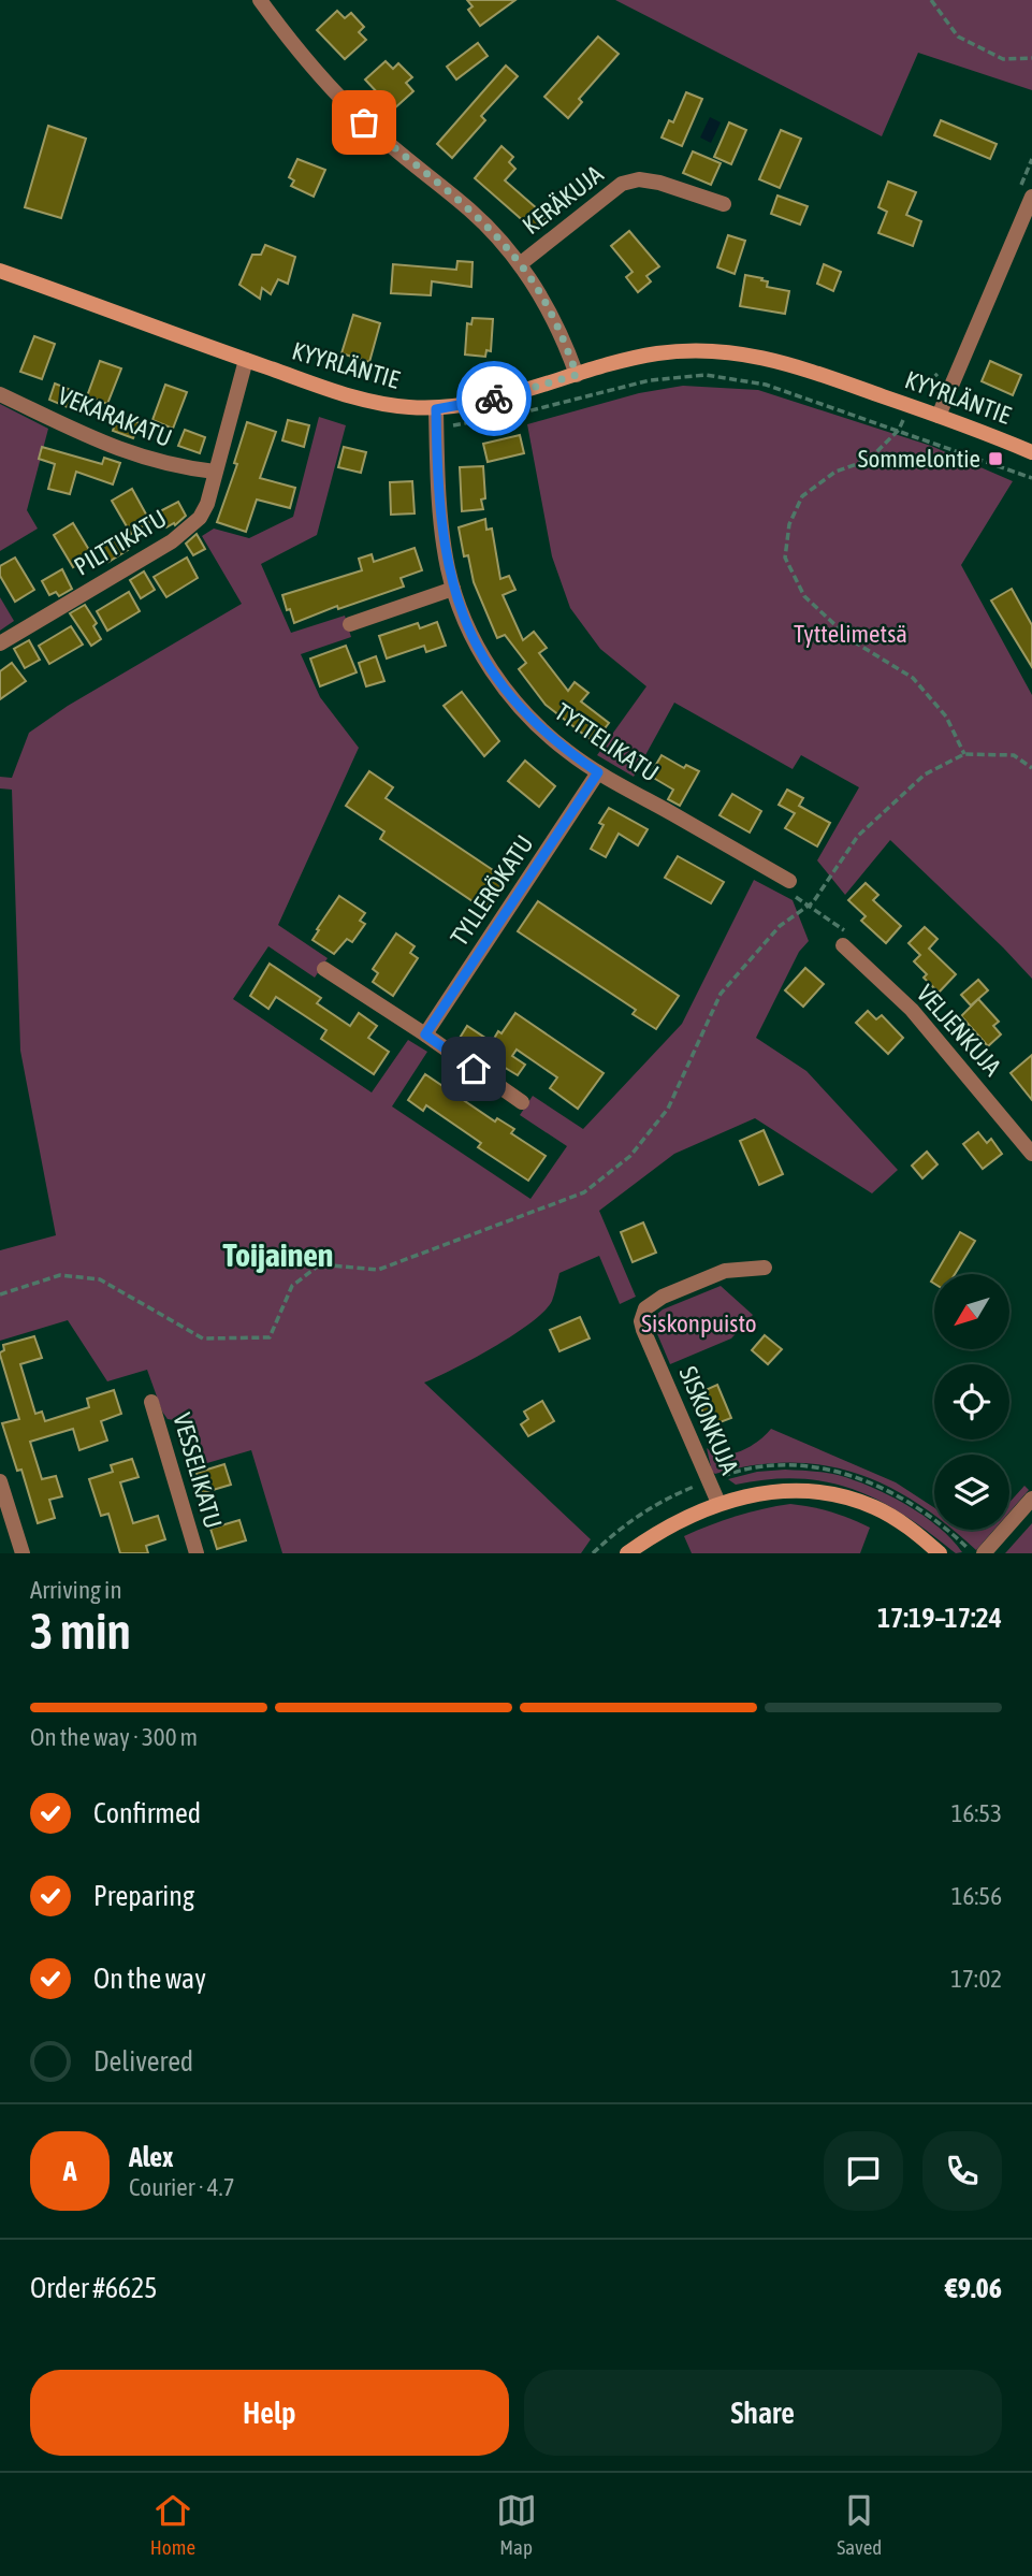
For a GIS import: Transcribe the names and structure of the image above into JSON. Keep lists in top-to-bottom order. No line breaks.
{"streets":{"street":["KERÄKUJA","KYYRLÄNTIE","VEKARAKATU","PILTTIKATU","TYTTELIKATU","TYLLERÖKATU","VELJENKUJA","SISKONKUJA","VESSELIKATU"]},"crossings":[["KYYRLÄNTIE","PILTTIKATU"],["KYYRLÄNTIE","TYTTELIKATU"],["VEKARAKATU","PILTTIKATU"],["TYTTELIKATU","TYLLERÖKATU"]],"districts":["Toijainen"],"parks":["Tyttelimetsä","Siskonpuisto"],"places":{"transit":["Sommelontie"]},"north":"bottom left","page":{"heading":["3 min","Arriving in","17:19–17:24"],"panel":["Alex","Courier · 4.7","Order #6625","€9.06"],"bar":"On the way · 300 m","list":[["Confirmed","16:53"],["Preparing","16:56"],["On the way","17:02"],"Delivered"],"round":"A","buttons":["Help","Share"],"tabs":["Home","Map","Saved"]}}
